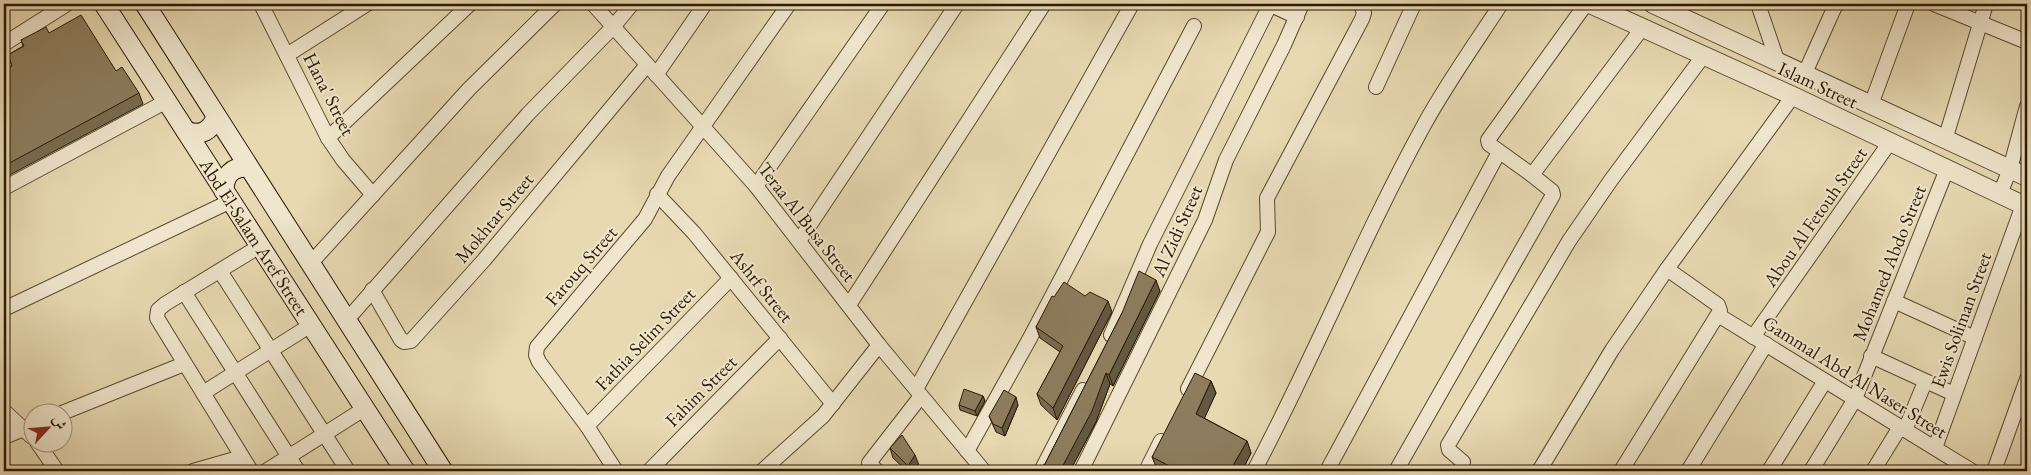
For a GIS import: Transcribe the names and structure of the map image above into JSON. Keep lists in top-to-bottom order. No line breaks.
{"streets":{"main road":["Abd El-Salam Aref Street"],"street":["Islam Street","Hana' Street","Abou Al Fetouh Street","Mokhtar Street","Teraa Al Busa Street","Al Zidi Street","Mohamed Abdo Street","Farouq Street","Ashrf Street","Ewis Soliman Street","Fathia Selim Street","Gammal Abd Al Naser Street","Fahim Street"]},"crossings":[["Islam Street","Abou Al Fetouh Street"],["Islam Street","Mohamed Abdo Street"],["Islam Street","Ewis Soliman Street"],["Abou Al Fetouh Street","Gammal Abd Al Naser Street"],["Mokhtar Street","Teraa Al Busa Street"],["Teraa Al Busa Street","Farouq Street"],["Mohamed Abdo Street","Gammal Abd Al Naser Street"],["Farouq Street","Ashrf Street"],["Farouq Street","Fathia Selim Street"],["Ashrf Street","Fathia Selim Street"],["Ashrf Street","Fahim Street"],["Ewis Soliman Street","Gammal Abd Al Naser Street"]],"north":"top right"}
